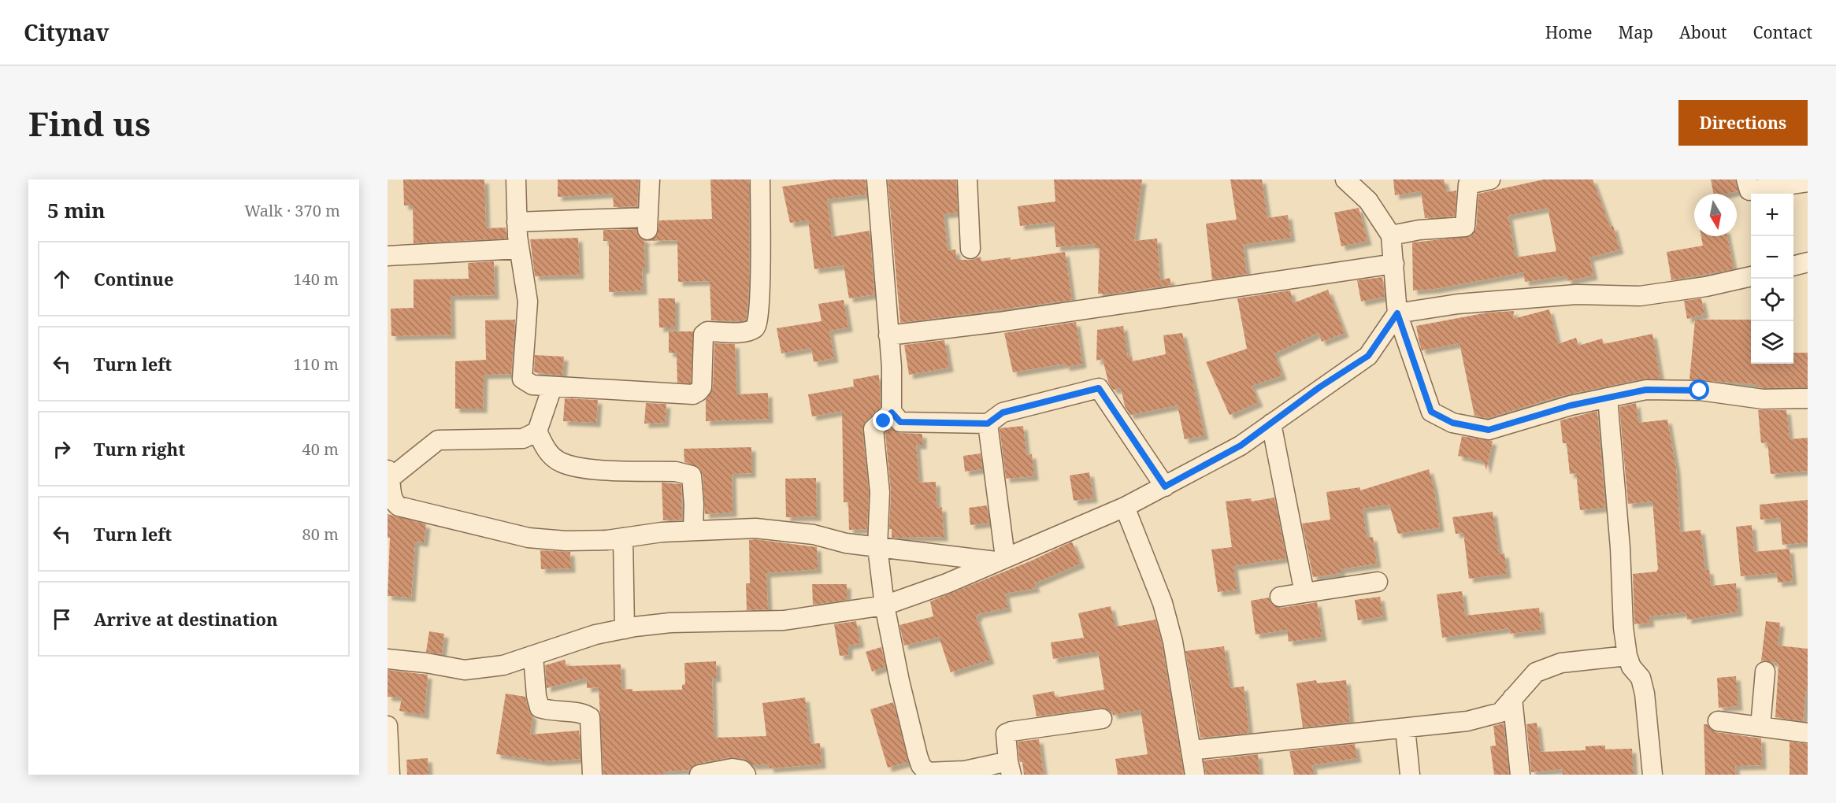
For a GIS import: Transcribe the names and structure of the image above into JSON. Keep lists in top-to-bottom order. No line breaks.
{"north":"bottom","page":{"header":"Citynav","nav":["Home","Map","About","Contact"],"buttons":"Directions","title":"Find us","heading":["5 min","Walk · 370 m"],"map_buttons":["+","−"],"list":[["Continue","140 m"],["Turn left","110 m"],["Turn right","40 m"],["Turn left","80 m"],"Arrive at destination"]}}
